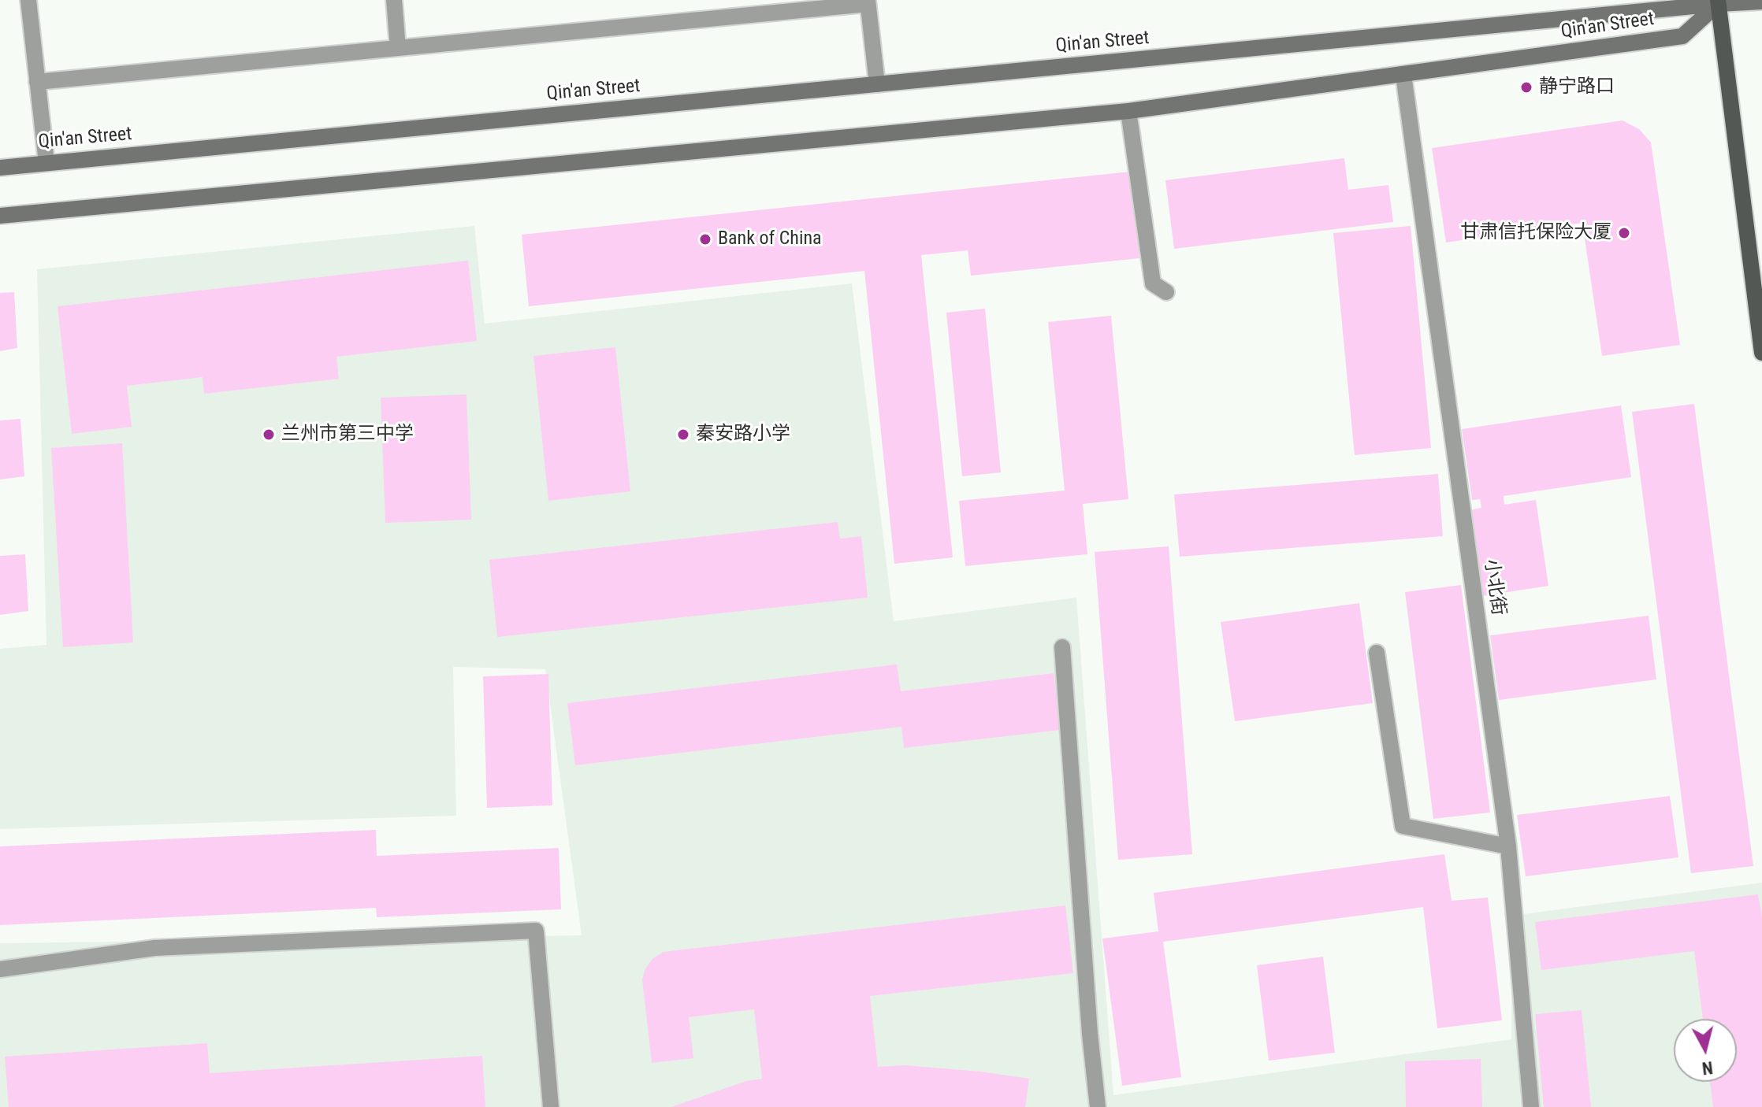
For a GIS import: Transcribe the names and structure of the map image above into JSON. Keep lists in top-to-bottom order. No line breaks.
{"streets":{"main road":["Qin'an Street"],"street":["小北街"]},"crossings":[["Qin'an Street","小北街"]],"places":["静宁路口","甘肃信托保险大厦","Bank of China","兰州市第三中学","秦安路小学"],"north":"bottom"}
